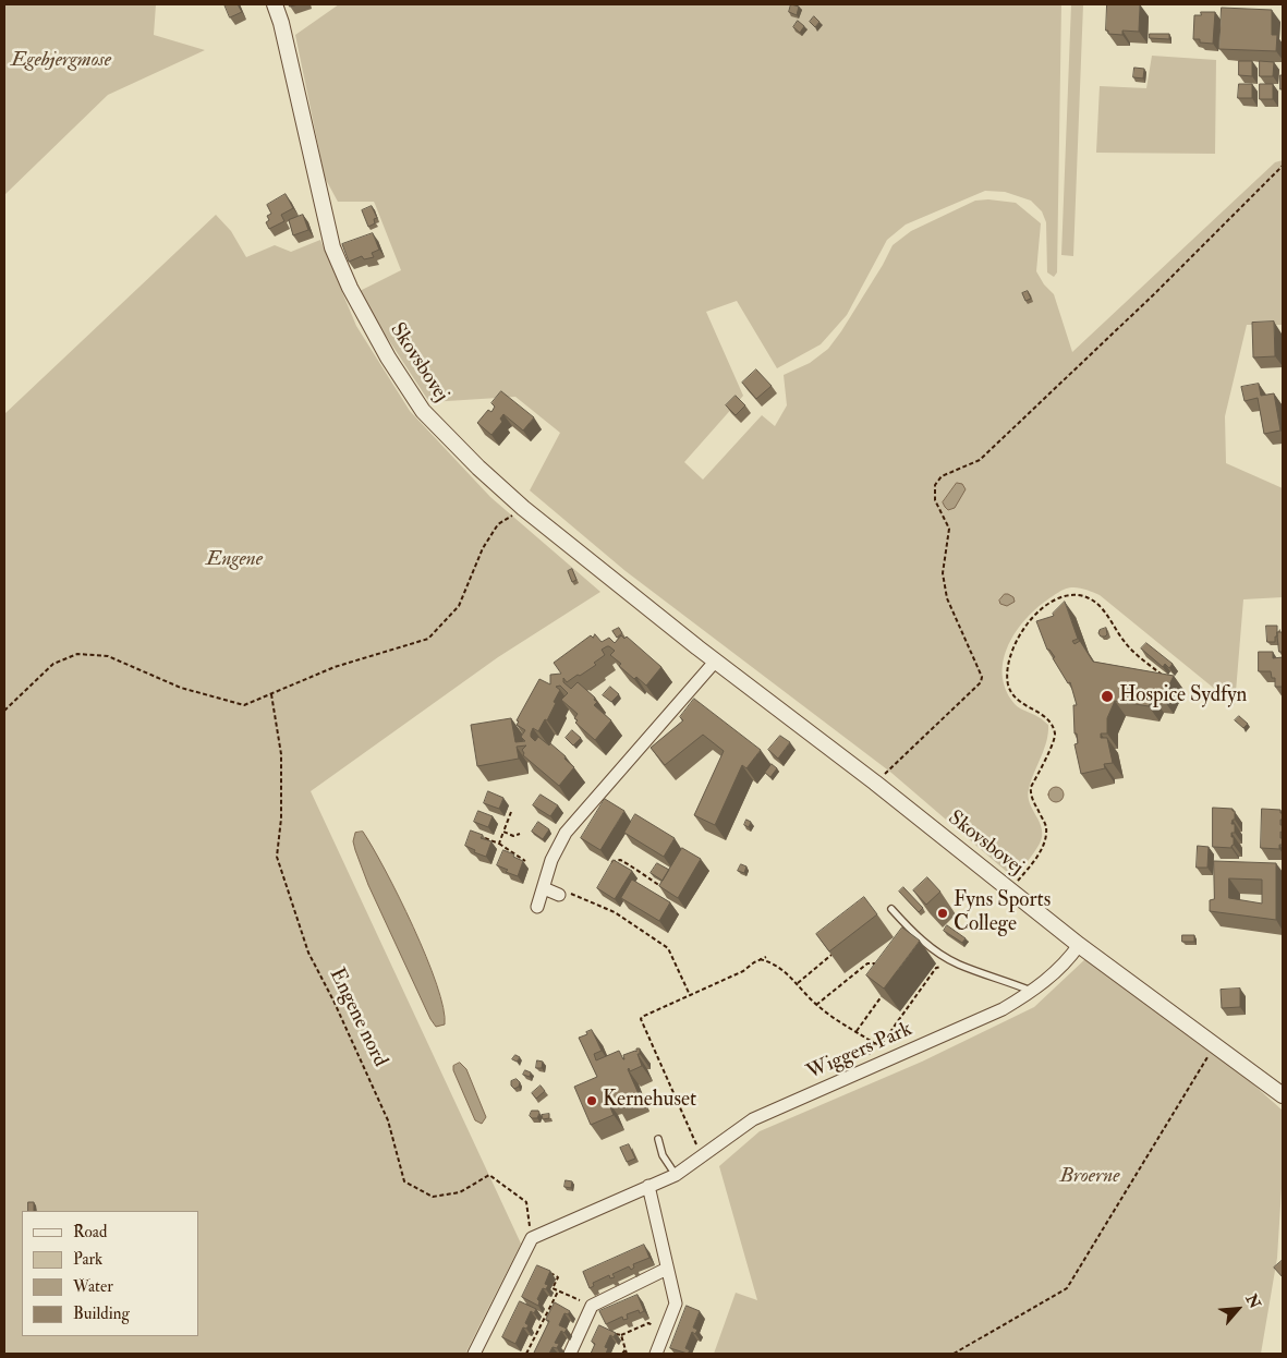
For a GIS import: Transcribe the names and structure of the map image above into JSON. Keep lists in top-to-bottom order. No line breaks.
{"streets":{"street":["Skovsbovej","Wiggers Park"],"path":["Engene nord"]},"crossings":[["Skovsbovej","Wiggers Park"],["Engene nord","Wiggers Park"]],"parks":["Egebjergmose","Engene","Broerne"],"places":["Hospice Sydfyn","Fyns Sports College","Kernehuset"],"legend":["Road","Park","Water","Building"],"north":"top right"}
